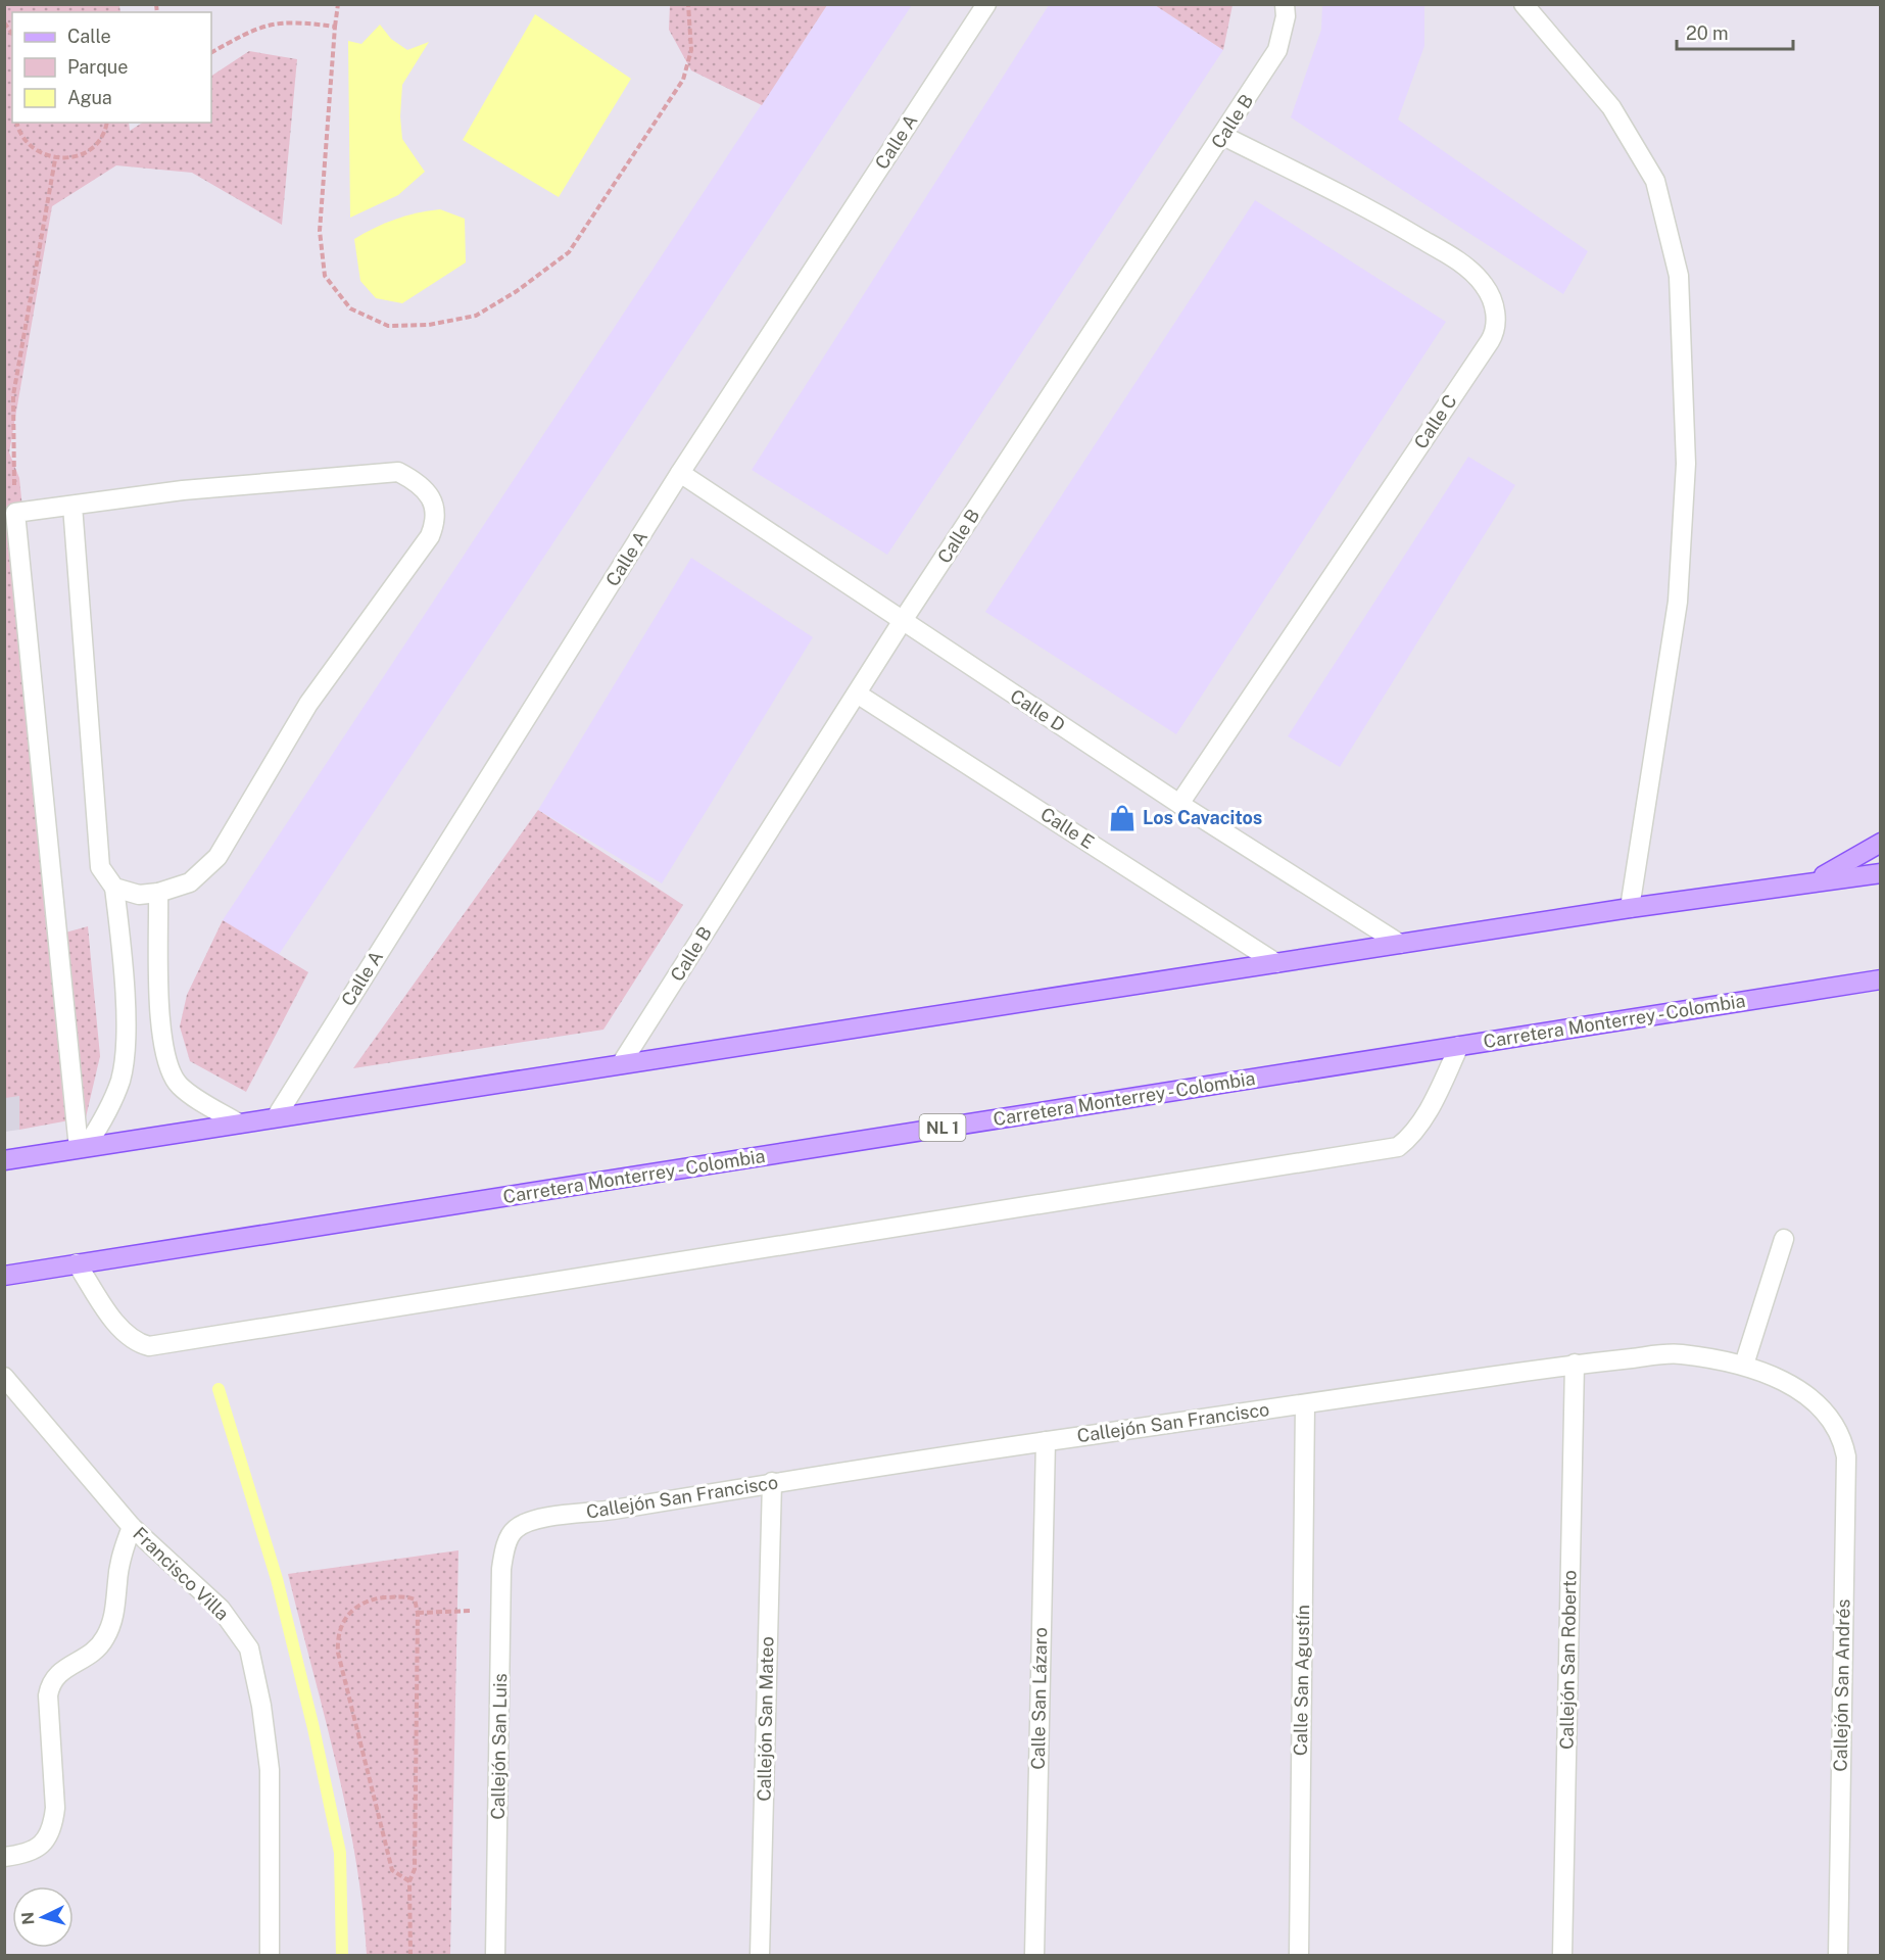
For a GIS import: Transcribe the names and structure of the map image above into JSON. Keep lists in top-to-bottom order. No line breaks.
{"streets":{"main road":["Carretera Monterrey - Colombia","NL 1"],"street":["Calle B","Calle A","Calle C","Calle D","Calle E","Callejón San Francisco","Francisco Villa","Callejón San Roberto","Calle San Agustín","Callejón San Andrés","Calle San Lázaro","Callejón San Mateo","Callejón San Luis"]},"crossings":[["Calle B","Calle C"],["Calle B","Calle D"],["Calle B","Calle E"],["Calle A","Calle D"],["Calle C","Calle D"],["Callejón San Francisco","Callejón San Roberto"],["Callejón San Francisco","Calle San Agustín"],["Callejón San Francisco","Callejón San Andrés"],["Callejón San Francisco","Calle San Lázaro"],["Callejón San Francisco","Callejón San Mateo"],["Callejón San Francisco","Callejón San Luis"]],"places":{"shop":["Los Cavacitos"]},"legend":["Calle","Parque","Agua"],"scale_bar":"20 m","north":"left"}
